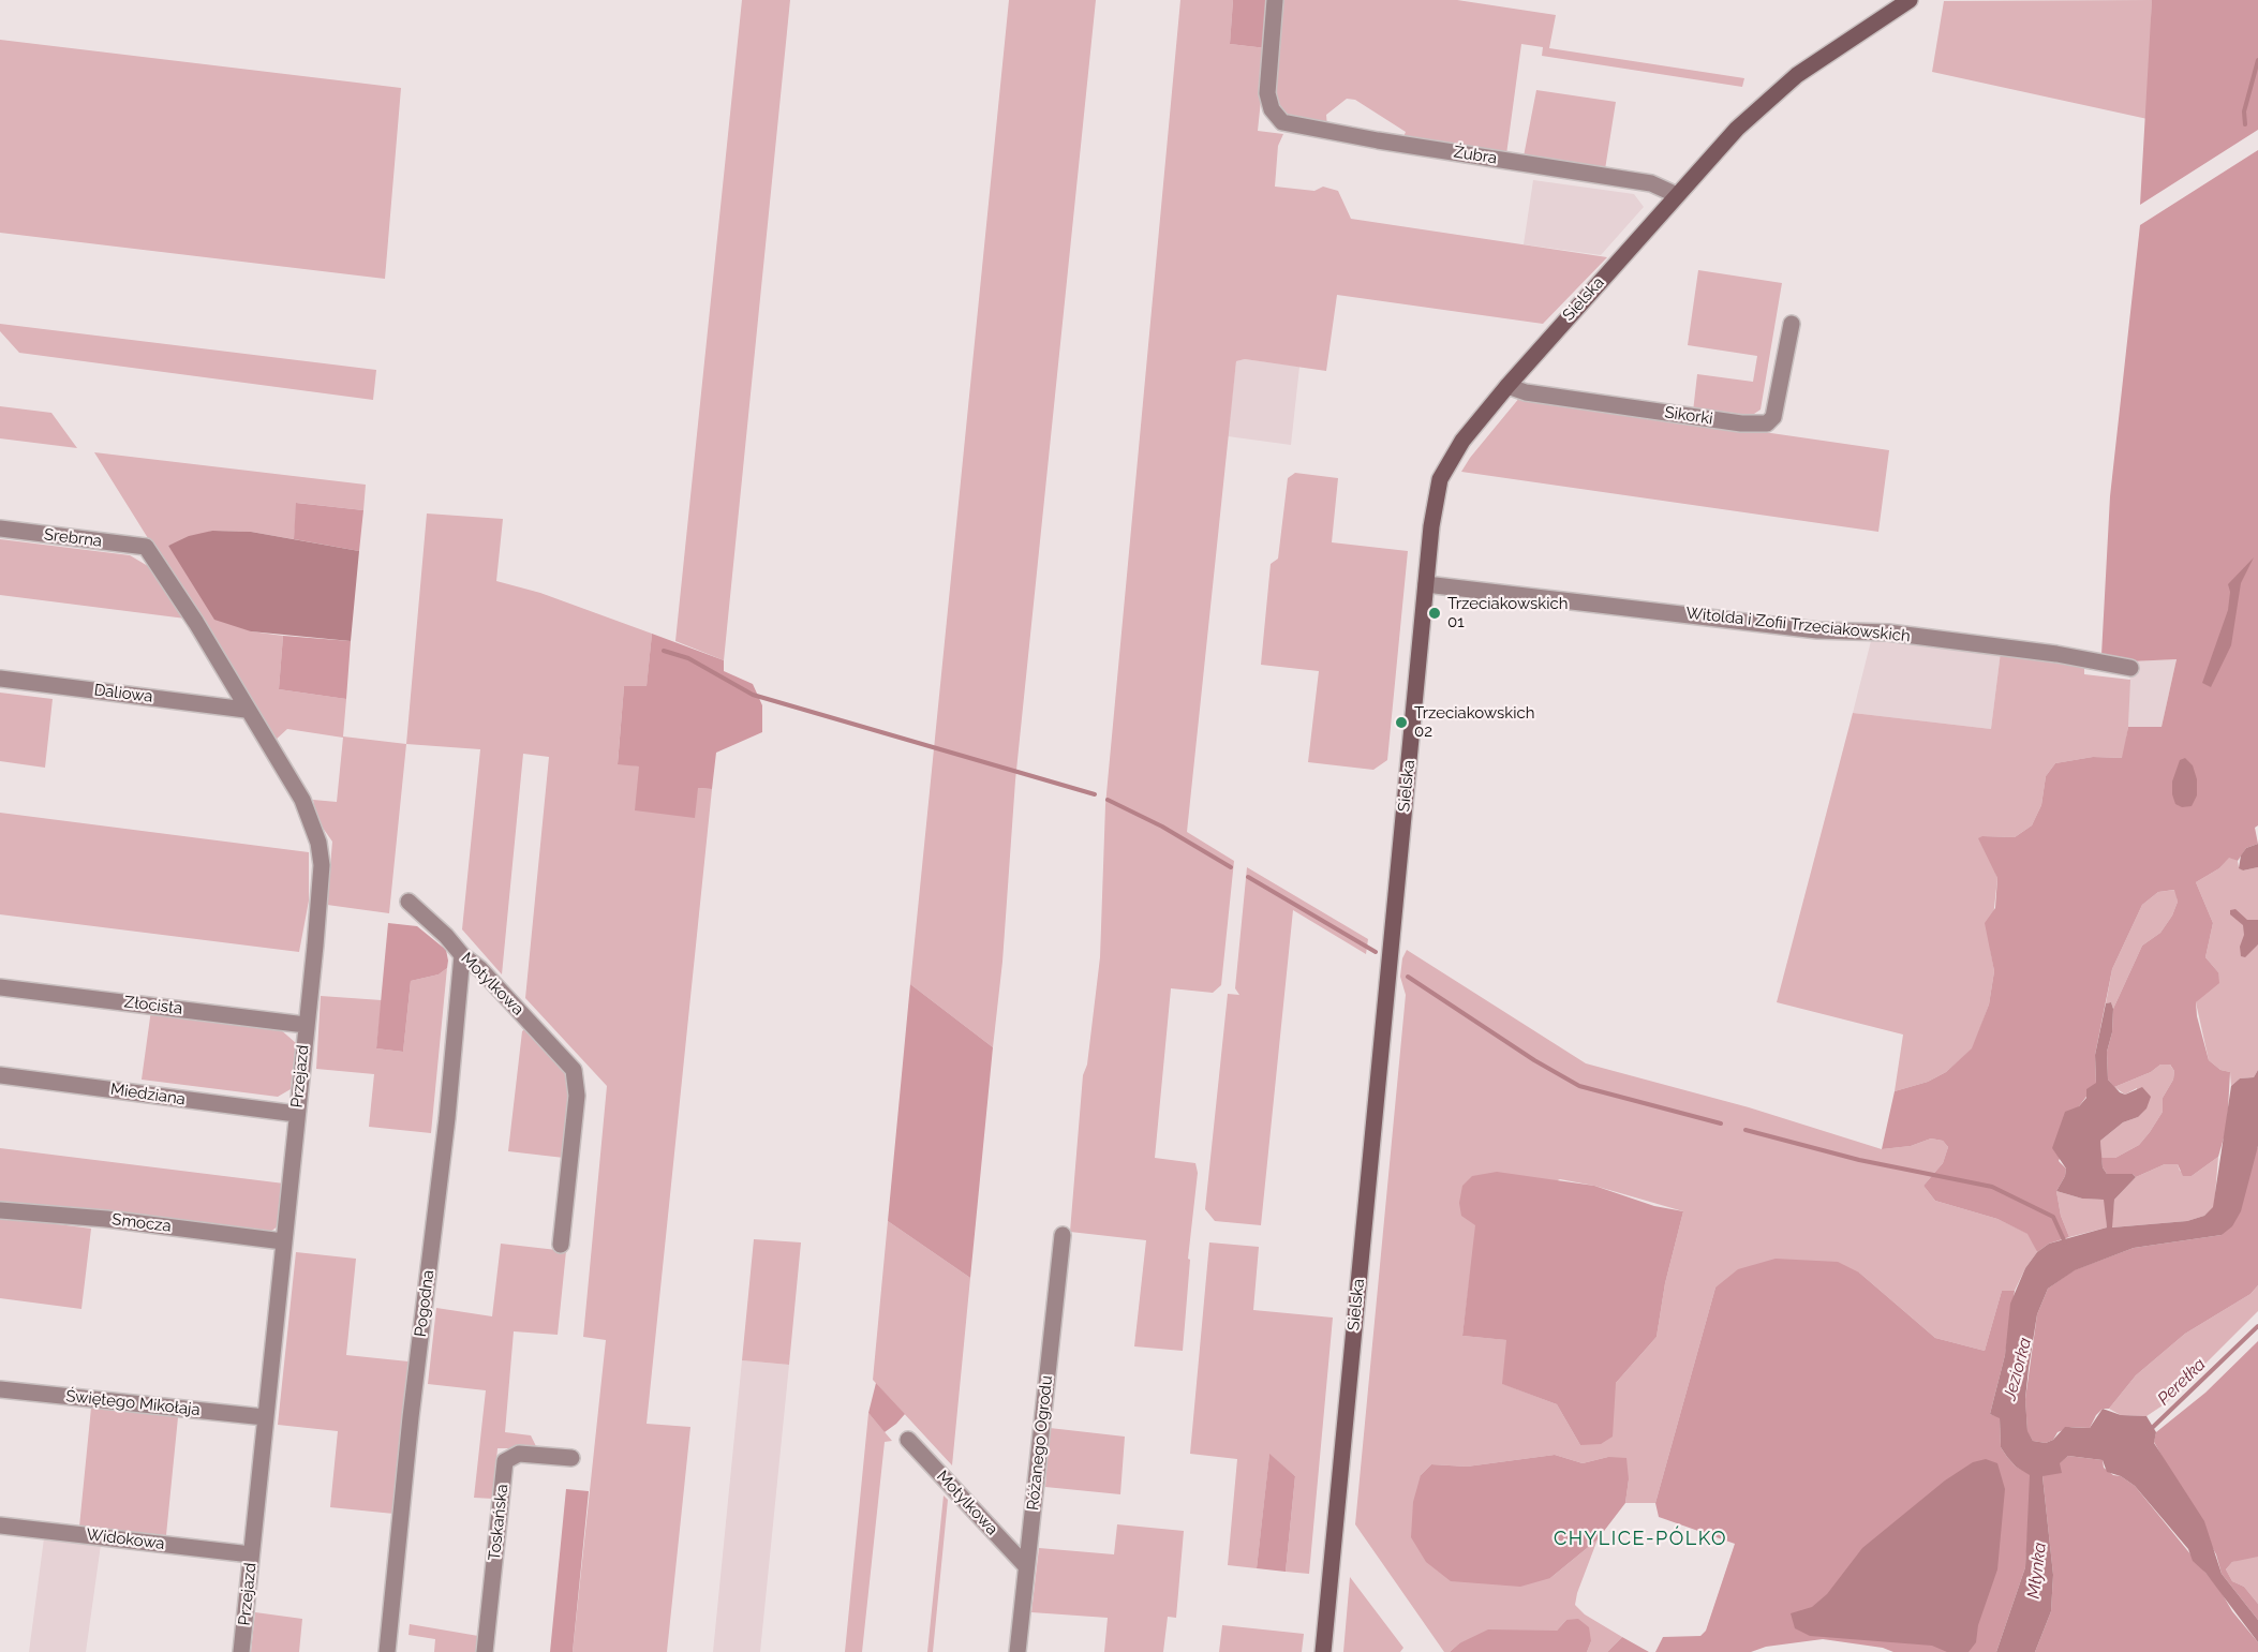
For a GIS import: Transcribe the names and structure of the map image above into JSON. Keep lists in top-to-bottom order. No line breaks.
{"streets":{"street":["Żubra","Sielska","Sikorki","Srebrna","Witolda i Zofii Trzeciakowskich","Daliowa","Motylkowa","Złocista","Przejazd","Miedziana","Smocza","Pogodna","Świętego Mikołaja","Różanego Ogrodu","Toskańska","Widokowa"]},"crossings":[["Żubra","Sielska"],["Sielska","Sikorki"],["Sielska","Witolda i Zofii Trzeciakowskich"],["Srebrna","Przejazd"],["Daliowa","Przejazd"],["Motylkowa","Pogodna"],["Motylkowa","Różanego Ogrodu"],["Złocista","Przejazd"],["Przejazd","Miedziana"],["Przejazd","Smocza"],["Przejazd","Świętego Mikołaja"],["Przejazd","Widokowa"]],"districts":["CHYLICE-PÓLKO"],"water":["Jeziorka","Perełka","Młynka"],"places":["Trzeciakowskich 01","Trzeciakowskich 02"]}
